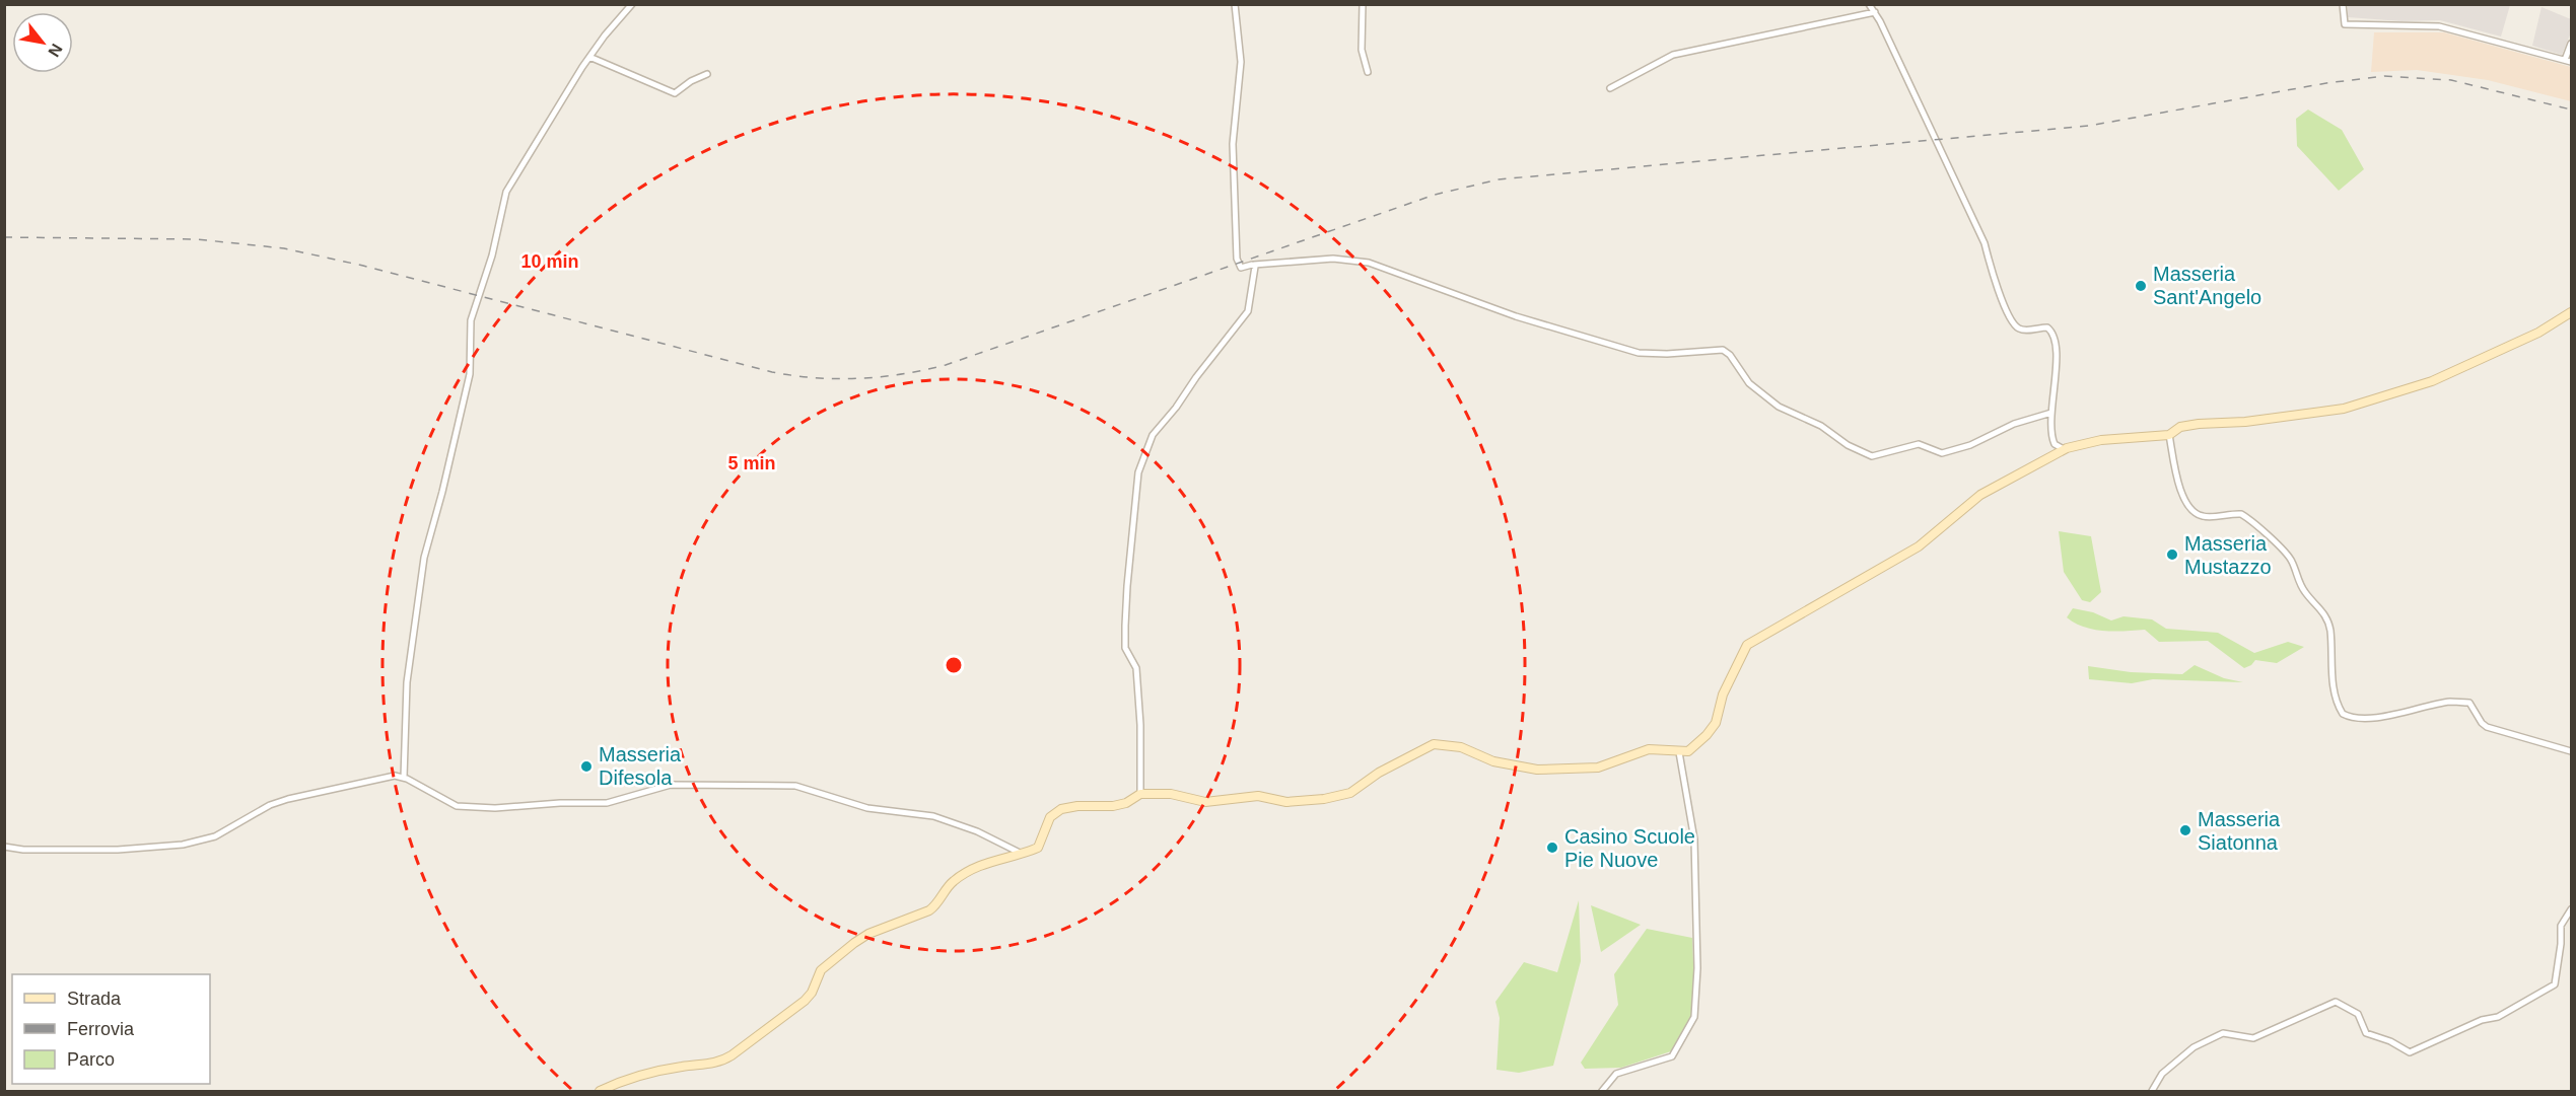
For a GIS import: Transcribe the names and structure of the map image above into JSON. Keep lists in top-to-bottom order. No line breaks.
{"places":["Masseria Sant'Angelo","Masseria Mustazzo","Masseria Difesola","Masseria Siatonna","Casino Scuole Pie Nuove"],"legend":["Strada","Ferrovia","Parco"],"north":"bottom right","rings":["10 min","5 min"]}
